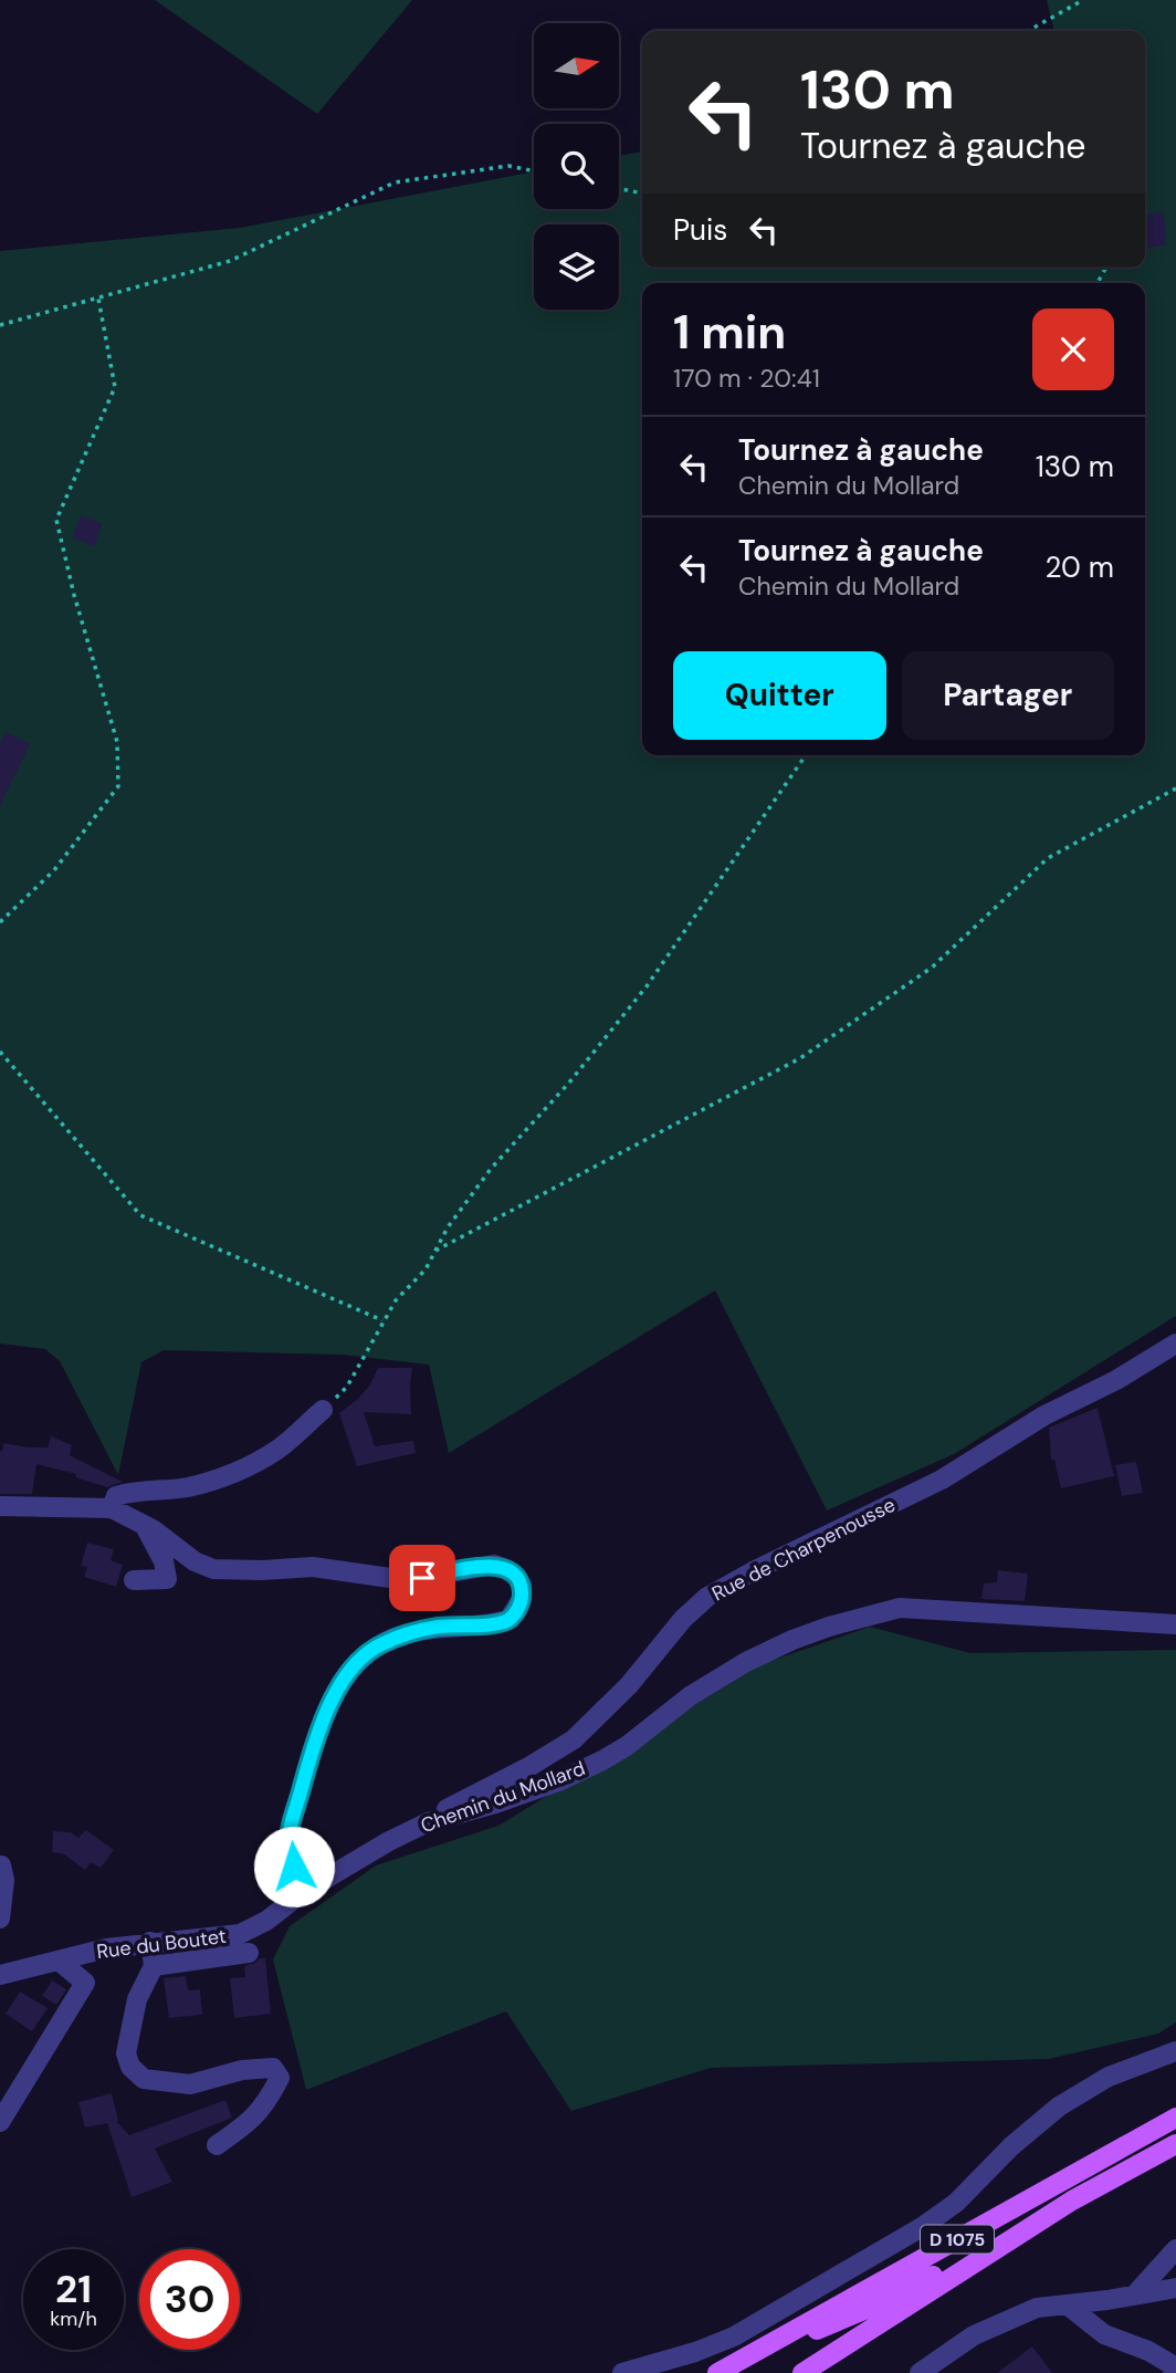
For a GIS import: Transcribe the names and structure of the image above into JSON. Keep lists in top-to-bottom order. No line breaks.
{"streets":{"main road":["D 1075"],"street":["Rue de Charpenousse","Chemin du Mollard","Rue du Boutet"]},"crossings":[["Rue de Charpenousse","Chemin du Mollard"],["Chemin du Mollard","Rue du Boutet"]],"north":"right","page":{"turn":["130 m","Tournez à gauche"],"then":"Puis","heading":["1 min","170 m · 20:41"],"list":[{"name":"Tournez à gauche","note":"Chemin du Mollard","value":"130 m"},{"name":"Tournez à gauche","note":"Chemin du Mollard","value":"20 m"}],"buttons":["Quitter","Partager"],"speed":"21 km/h","limit":"30"}}
